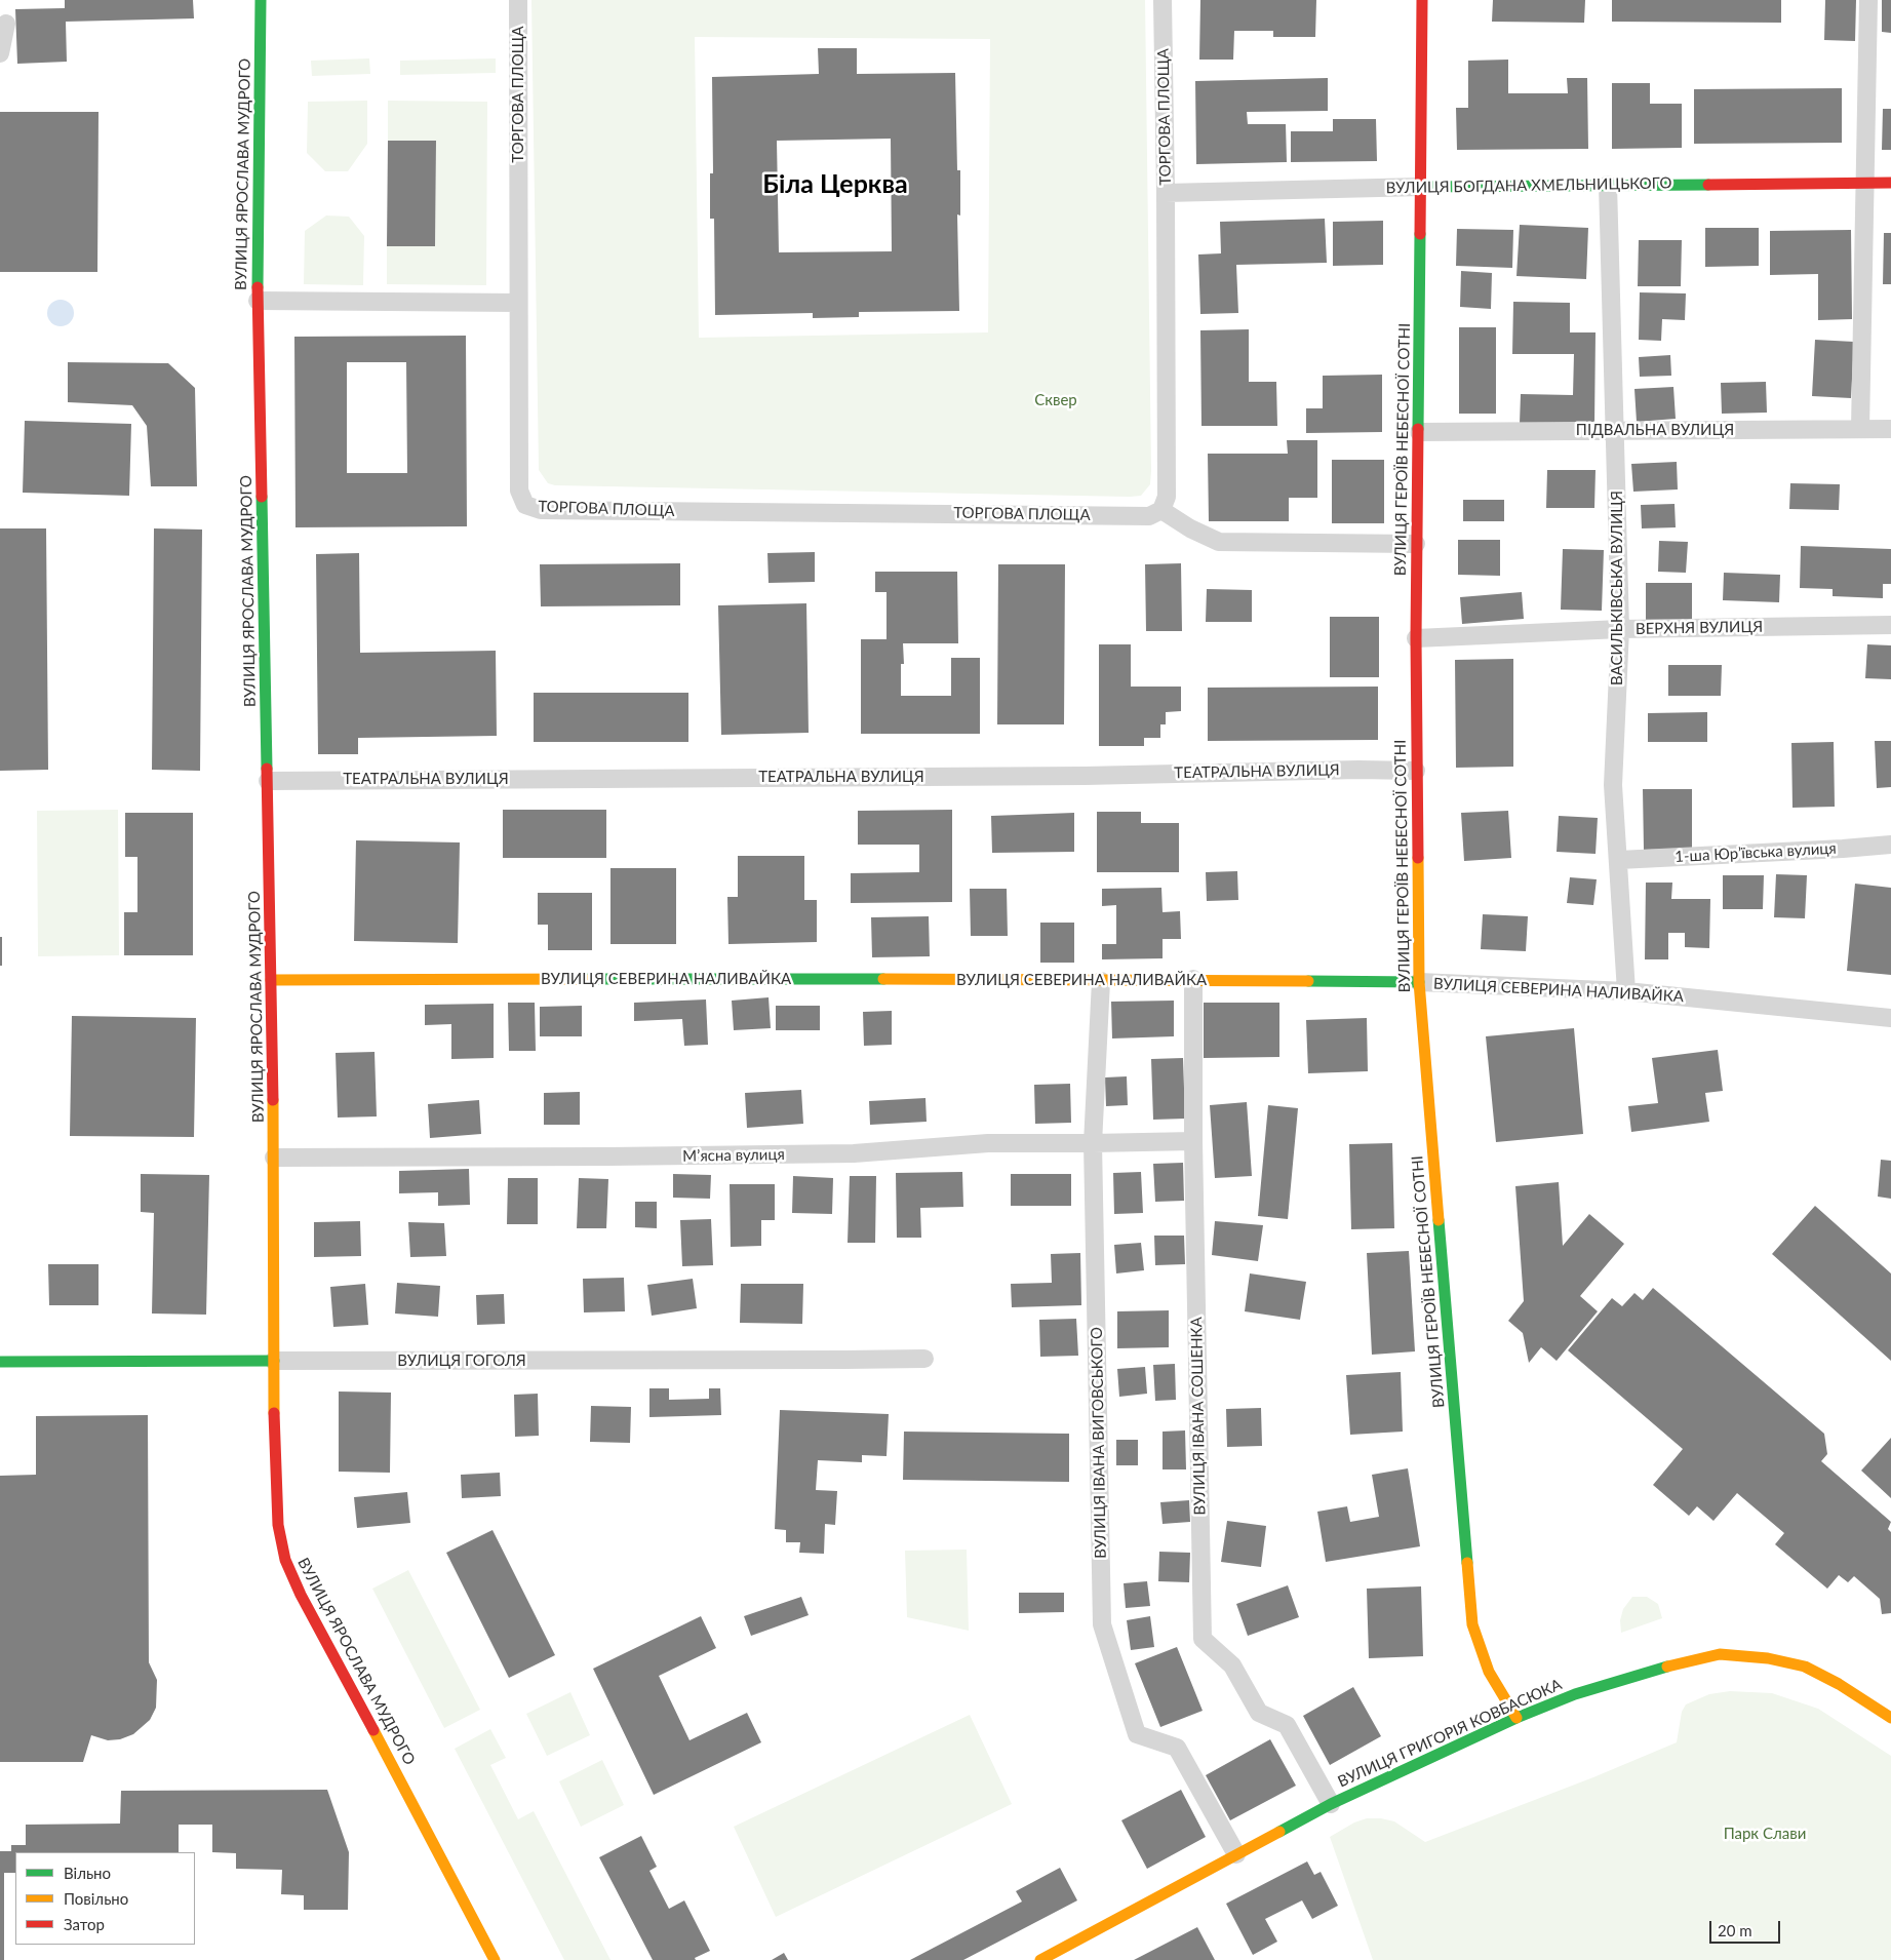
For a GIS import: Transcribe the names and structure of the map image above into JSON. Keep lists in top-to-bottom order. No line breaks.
{"streets":{"street":["ТОРГОВА ПЛОЩА","ВУЛИЦЯ ЯРОСЛАВА МУДРОГО","ВУЛИЦЯ БОГДАНА ХМЕЛЬНИЦЬКОГО","ПІДВАЛЬНА ВУЛИЦЯ","ВУЛИЦЯ ГЕРОЇВ НЕБЕСНОЇ СОТНІ","ВАСИЛЬКІВСЬКА ВУЛИЦЯ","ВЕРХНЯ ВУЛИЦЯ","ТЕАТРАЛЬНА ВУЛИЦЯ","1-ша Юрʼївська вулиця","ВУЛИЦЯ СЕВЕРИНА НАЛИВАЙКА","Мʼясна вулиця","ВУЛИЦЯ ГОГОЛЯ","ВУЛИЦЯ ІВАНА СОШЕНКА","ВУЛИЦЯ ІВАНА ВИГОВСЬКОГО","ВУЛИЦЯ ГРИГОРІЯ КОВБАСЮКА"]},"crossings":[["ТОРГОВА ПЛОЩА","ВУЛИЦЯ БОГДАНА ХМЕЛЬНИЦЬКОГО"],["ВУЛИЦЯ ЯРОСЛАВА МУДРОГО","ТЕАТРАЛЬНА ВУЛИЦЯ"],["ВУЛИЦЯ ЯРОСЛАВА МУДРОГО","ВУЛИЦЯ СЕВЕРИНА НАЛИВАЙКА"],["ВУЛИЦЯ ЯРОСЛАВА МУДРОГО","Мʼясна вулиця"],["ВУЛИЦЯ ЯРОСЛАВА МУДРОГО","ВУЛИЦЯ ГОГОЛЯ"],["ВУЛИЦЯ БОГДАНА ХМЕЛЬНИЦЬКОГО","ВУЛИЦЯ ГЕРОЇВ НЕБЕСНОЇ СОТНІ"],["ВУЛИЦЯ БОГДАНА ХМЕЛЬНИЦЬКОГО","ВАСИЛЬКІВСЬКА ВУЛИЦЯ"],["ПІДВАЛЬНА ВУЛИЦЯ","ВУЛИЦЯ ГЕРОЇВ НЕБЕСНОЇ СОТНІ"],["ПІДВАЛЬНА ВУЛИЦЯ","ВАСИЛЬКІВСЬКА ВУЛИЦЯ"],["ВУЛИЦЯ ГЕРОЇВ НЕБЕСНОЇ СОТНІ","ВЕРХНЯ ВУЛИЦЯ"],["ВУЛИЦЯ ГЕРОЇВ НЕБЕСНОЇ СОТНІ","ТЕАТРАЛЬНА ВУЛИЦЯ"],["ВУЛИЦЯ ГЕРОЇВ НЕБЕСНОЇ СОТНІ","ВУЛИЦЯ СЕВЕРИНА НАЛИВАЙКА"],["ВУЛИЦЯ ГЕРОЇВ НЕБЕСНОЇ СОТНІ","ВУЛИЦЯ ГРИГОРІЯ КОВБАСЮКА"],["ВАСИЛЬКІВСЬКА ВУЛИЦЯ","ВЕРХНЯ ВУЛИЦЯ"],["ВАСИЛЬКІВСЬКА ВУЛИЦЯ","1-ша Юрʼївська вулиця"],["ВАСИЛЬКІВСЬКА ВУЛИЦЯ","ВУЛИЦЯ СЕВЕРИНА НАЛИВАЙКА"],["ВУЛИЦЯ СЕВЕРИНА НАЛИВАЙКА","ВУЛИЦЯ ІВАНА СОШЕНКА"],["ВУЛИЦЯ СЕВЕРИНА НАЛИВАЙКА","ВУЛИЦЯ ІВАНА ВИГОВСЬКОГО"],["Мʼясна вулиця","ВУЛИЦЯ ІВАНА СОШЕНКА"],["Мʼясна вулиця","ВУЛИЦЯ ІВАНА ВИГОВСЬКОГО"],["ВУЛИЦЯ ІВАНА СОШЕНКА","ВУЛИЦЯ ГРИГОРІЯ КОВБАСЮКА"],["ВУЛИЦЯ ІВАНА ВИГОВСЬКОГО","ВУЛИЦЯ ГРИГОРІЯ КОВБАСЮКА"]],"districts":["Біла Церква"],"parks":["Сквер","Парк Слави"],"legend":["Вільно","Повільно","Затор"],"scale_bar":"20 m"}
